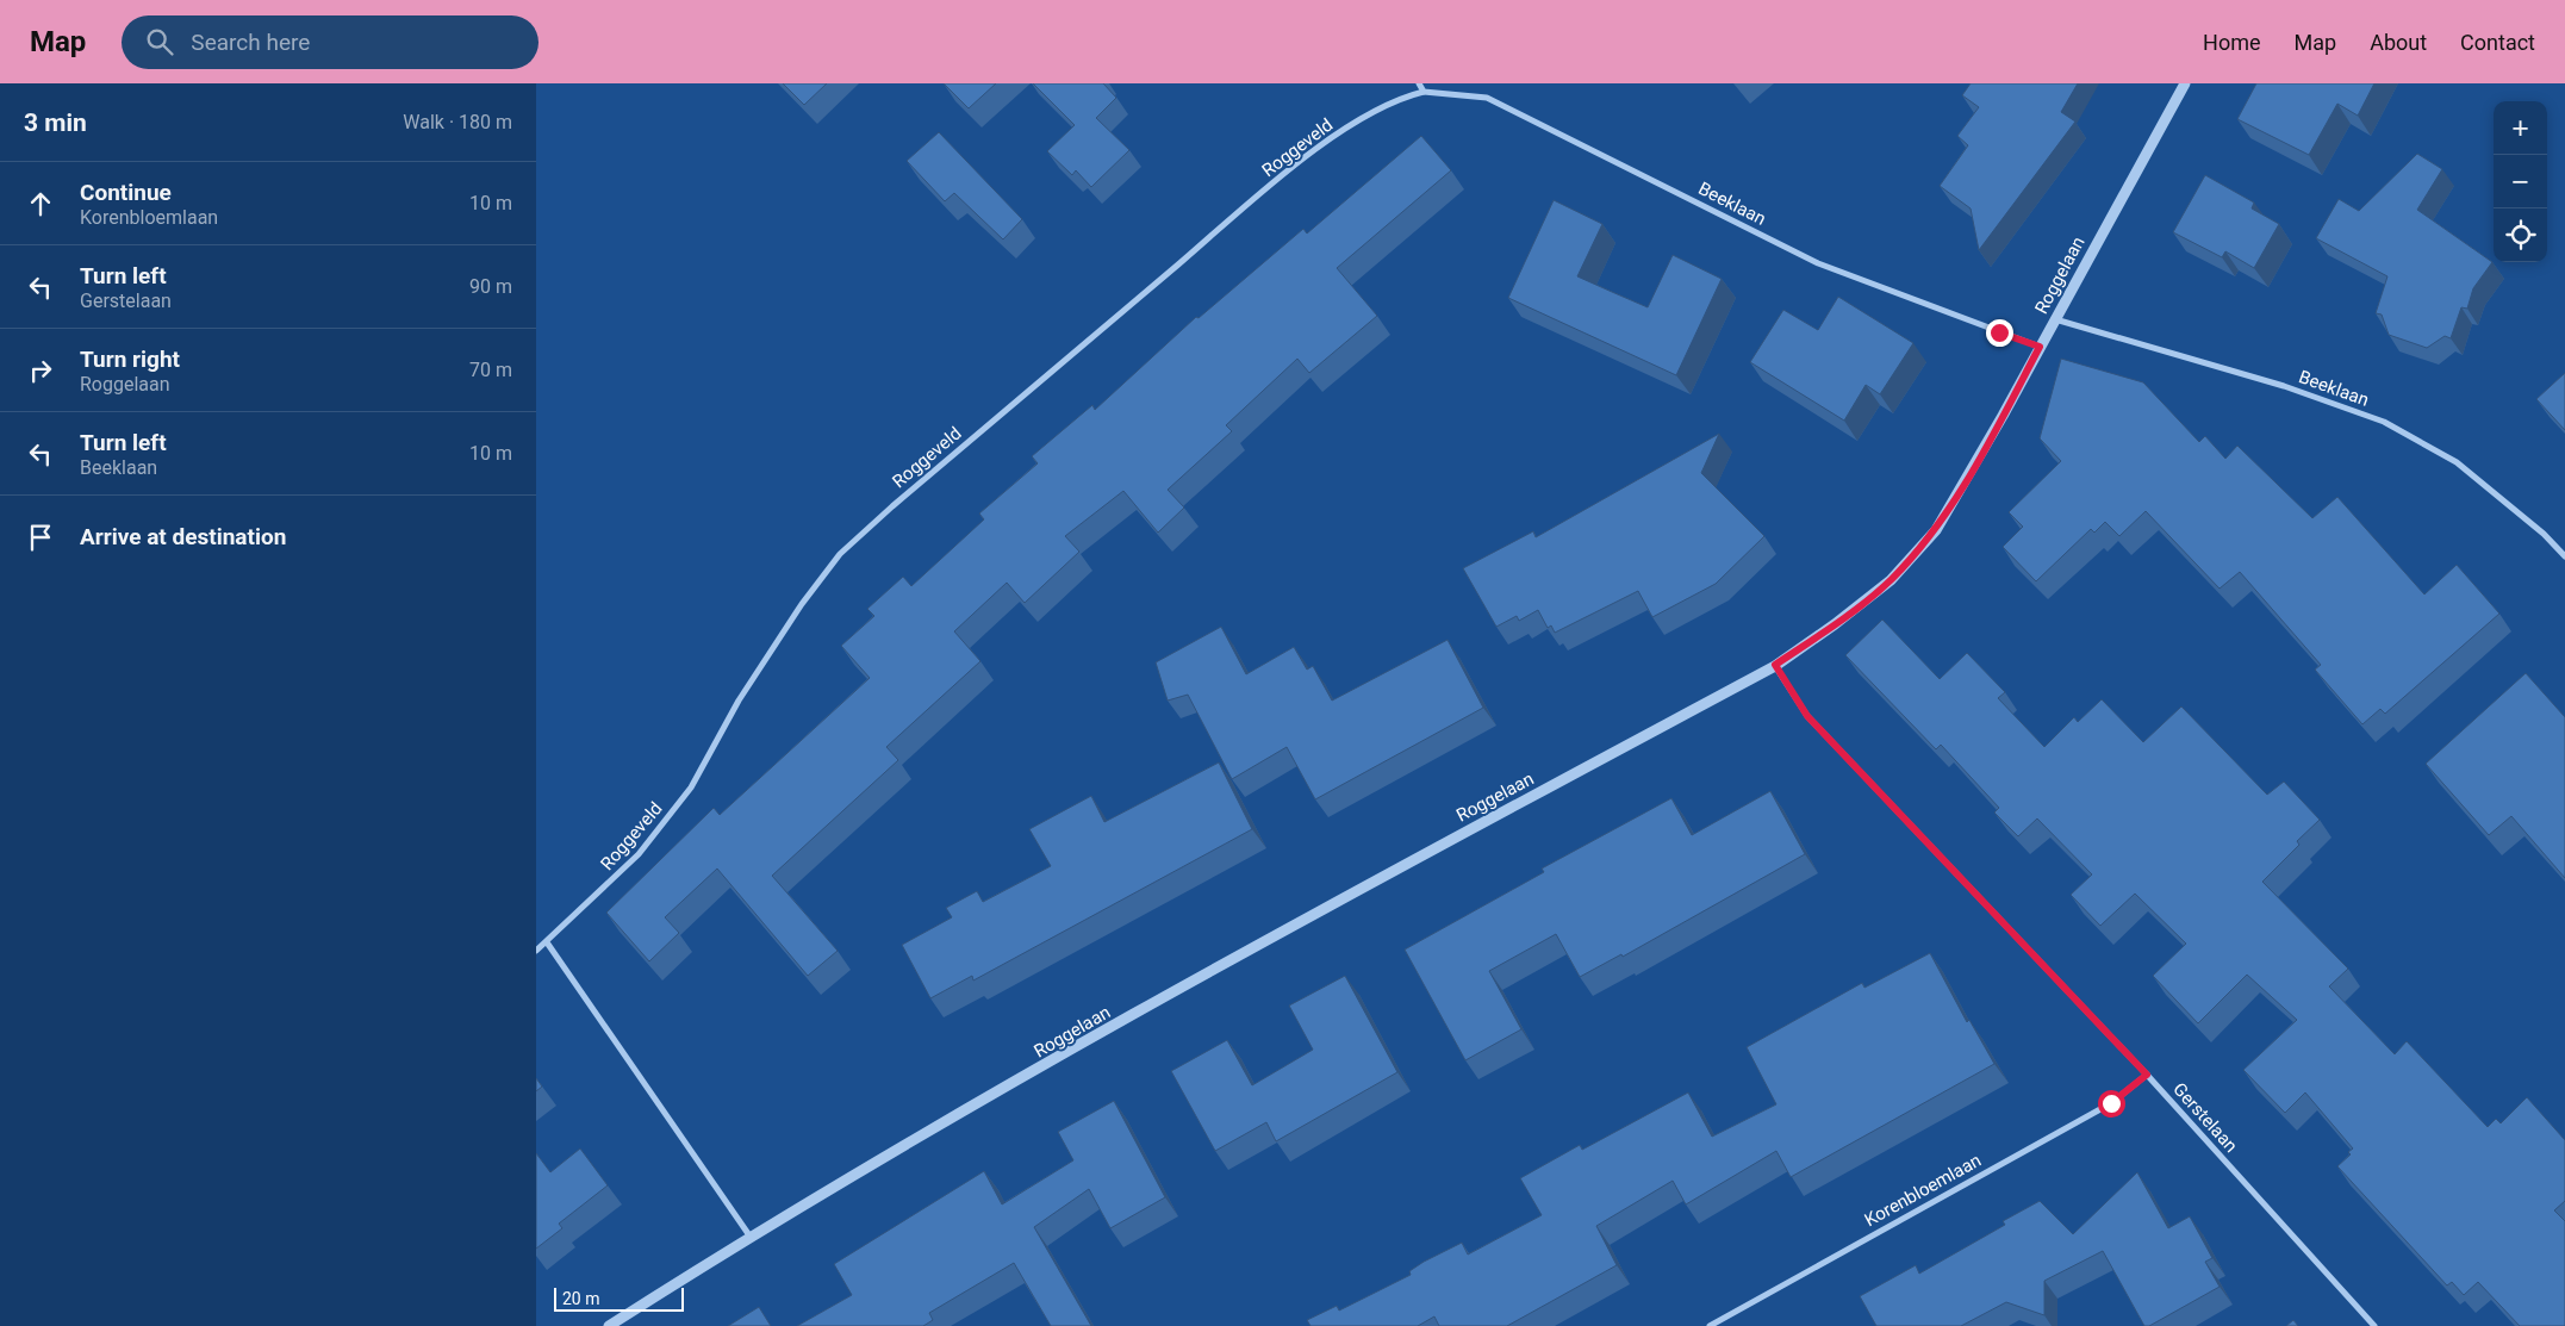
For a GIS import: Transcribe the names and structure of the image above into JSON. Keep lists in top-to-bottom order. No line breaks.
{"streets":{"street":["Roggeveld","Beeklaan","Roggelaan","Gerstelaan","Korenbloemlaan"]},"crossings":[["Roggeveld","Beeklaan"],["Beeklaan","Roggelaan"],["Roggelaan","Gerstelaan"],["Gerstelaan","Korenbloemlaan"]],"scale_bar":"20 m","page":{"header":"Map","search":"Search here","nav":["Home","Map","About","Contact"],"heading":["3 min","Walk · 180 m"],"map_buttons":["+","−"],"list":[["Continue","Korenbloemlaan","10 m"],["Turn left","Gerstelaan","90 m"],["Turn right","Roggelaan","70 m"],["Turn left","Beeklaan","10 m"],"Arrive at destination"],"scale":"20 m"}}
